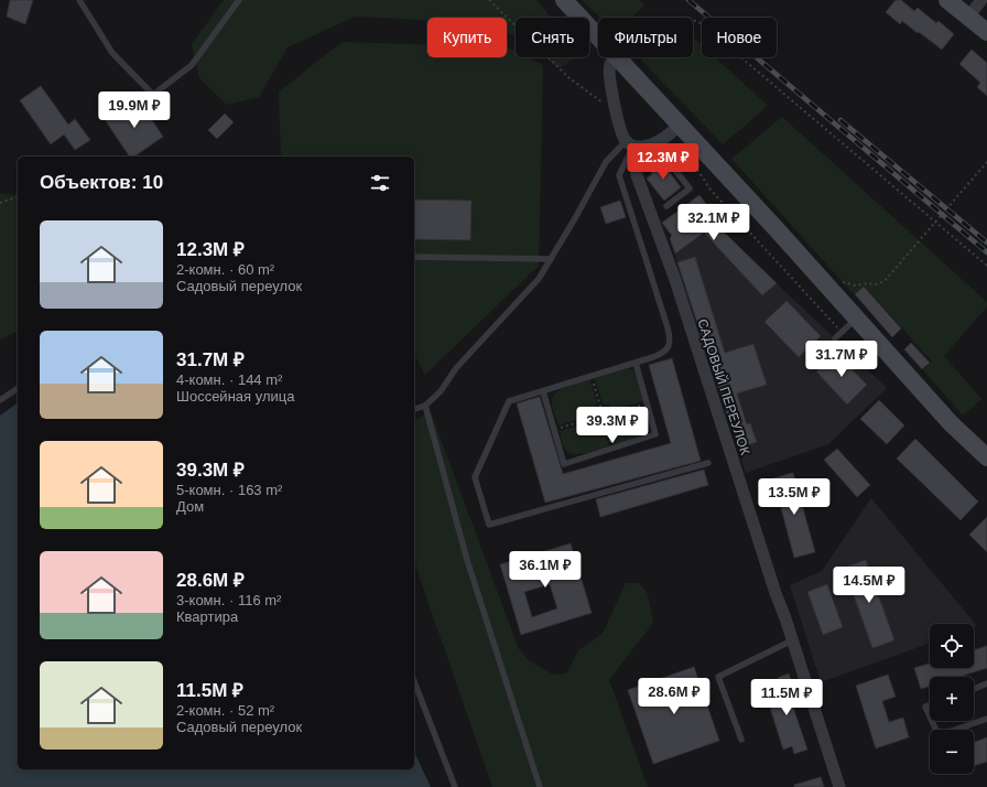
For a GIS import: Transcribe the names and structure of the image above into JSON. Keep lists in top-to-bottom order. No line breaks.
{"streets":{"street":["САДОВЫЙ ПЕРЕУЛОК"]},"page":{"chip":["Купить","Снять","Фильтры","Новое"],"price":["19.9M ₽","12.3M ₽","32.1M ₽","31.7M ₽","39.3M ₽","13.5M ₽","36.1M ₽","14.5M ₽","28.6M ₽","11.5M ₽"],"heading":"Объектов: 10","list":[{"name":"12.3M ₽","note":"2-комн. · 60 m² · Садовый переулок"},{"name":"31.7M ₽","note":"4-комн. · 144 m² · Шоссейная улица"},{"name":"39.3M ₽","note":"5-комн. · 163 m² · Дом"},{"name":"28.6M ₽","note":"3-комн. · 116 m² · Квартира"},{"name":"11.5M ₽","note":"2-комн. · 52 m² · Садовый переулок"}],"map_buttons":["+","−"]}}
